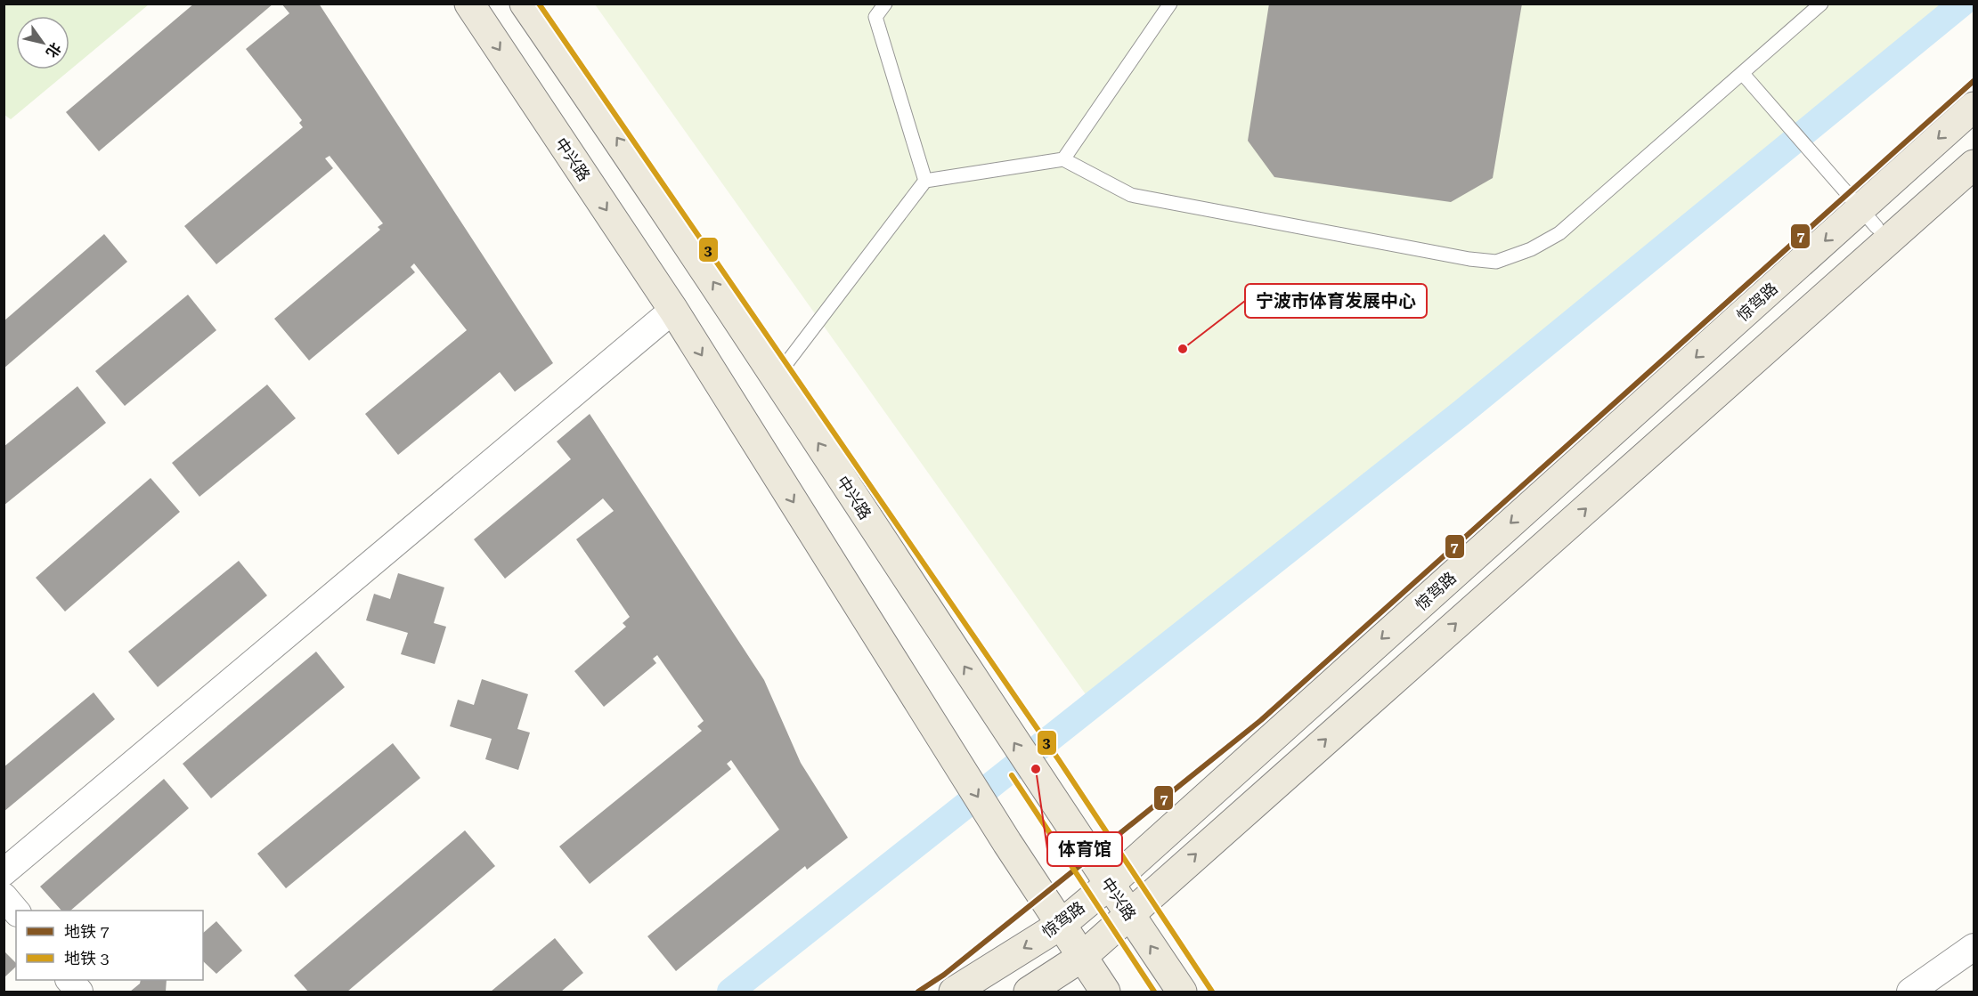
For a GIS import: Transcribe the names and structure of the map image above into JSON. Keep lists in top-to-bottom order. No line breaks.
{"streets":{"main road":["中兴路","惊驾路"]},"crossings":[["中兴路","惊驾路"]],"places":["宁波市体育发展中心","体育馆"],"lines":["metro line 3","metro line 7"],"legend":["地铁 7","地铁 3"],"north":"bottom right"}
